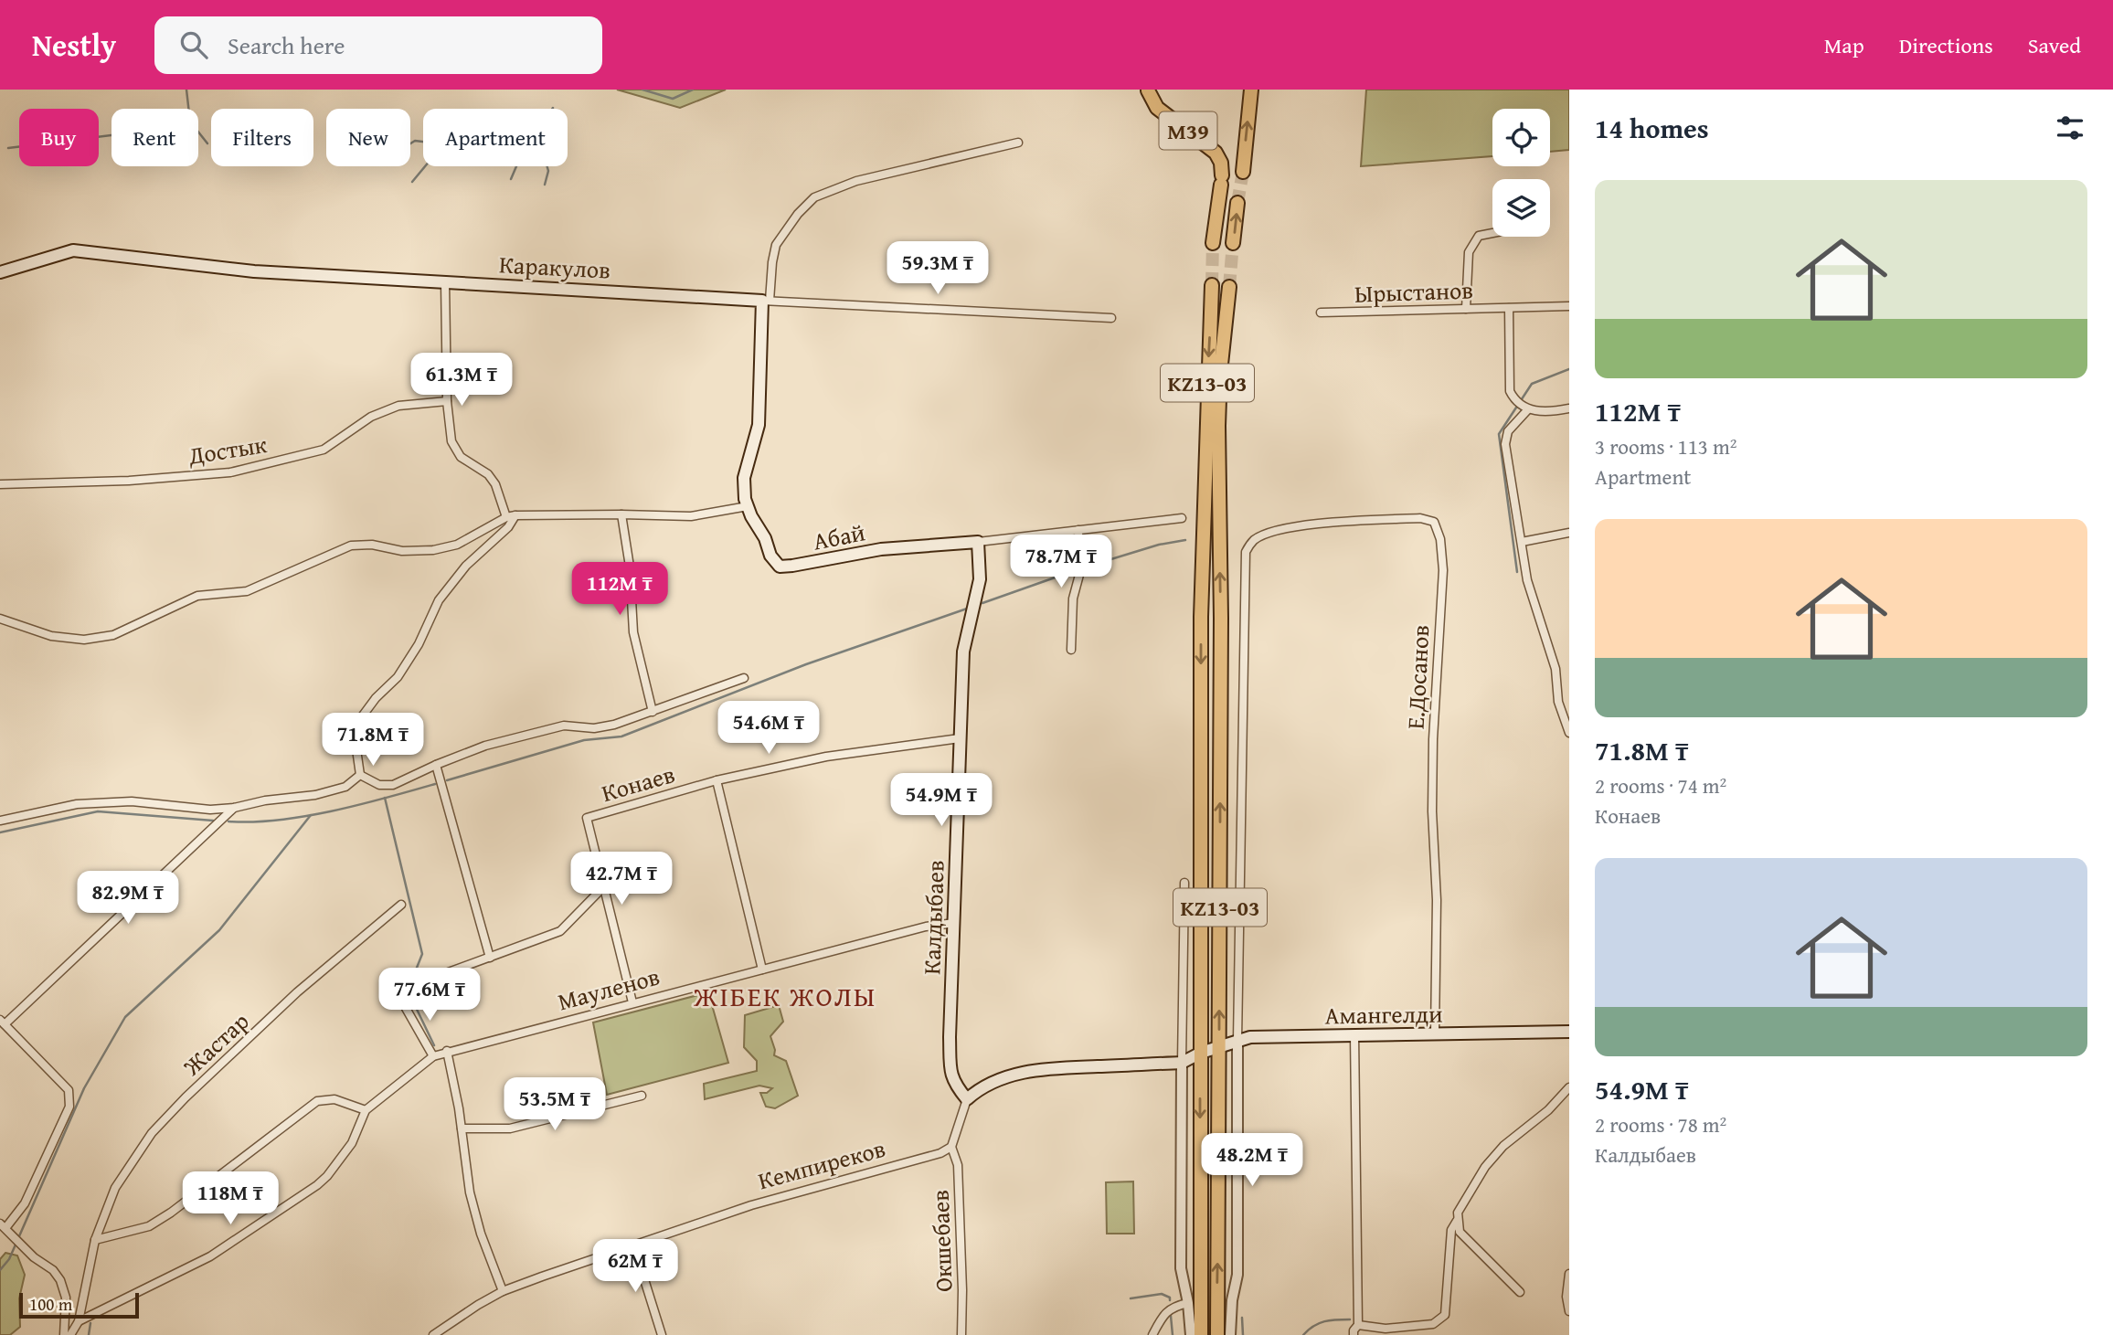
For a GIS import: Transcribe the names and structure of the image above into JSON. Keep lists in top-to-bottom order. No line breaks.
{"streets":{"highway":["M39","KZ13-03"],"main road":["Каракулов","Абай","Калдыбаев","Амангелди"],"street":["Ырыстанов","Достык","Е.Досанов","Конаев","Мауленов","Жастар","Кемпиреков","Окшебаев"]},"crossings":[["Каракулов","Абай"],["KZ13-03","Амангелди"],["Абай","Калдыбаев"],["Е.Досанов","Амангелди"],["Конаев","Калдыбаев"],["Конаев","Мауленов"],["Калдыбаев","Мауленов"],["Кемпиреков","Окшебаев"]],"districts":["ЖІБЕК ЖОЛЫ"],"scale_bar":"100 m","page":{"header":"Nestly","search":"Search here","nav":["Map","Directions","Saved"],"heading":"14 homes","chip":["Buy","Rent","Filters","New","Apartment"],"list":[{"name":"112M ₸","note":"3 rooms · 113 m² · Apartment"},{"name":"71.8M ₸","note":"2 rooms · 74 m² · Конаев"},{"name":"54.9M ₸","note":"2 rooms · 78 m² · Калдыбаев"}],"price":["59.3M ₸","61.3M ₸","78.7M ₸","112M ₸","54.6M ₸","71.8M ₸","54.9M ₸","42.7M ₸","82.9M ₸","77.6M ₸","53.5M ₸","48.2M ₸","118M ₸","62M ₸"],"scale":"100 m"}}
